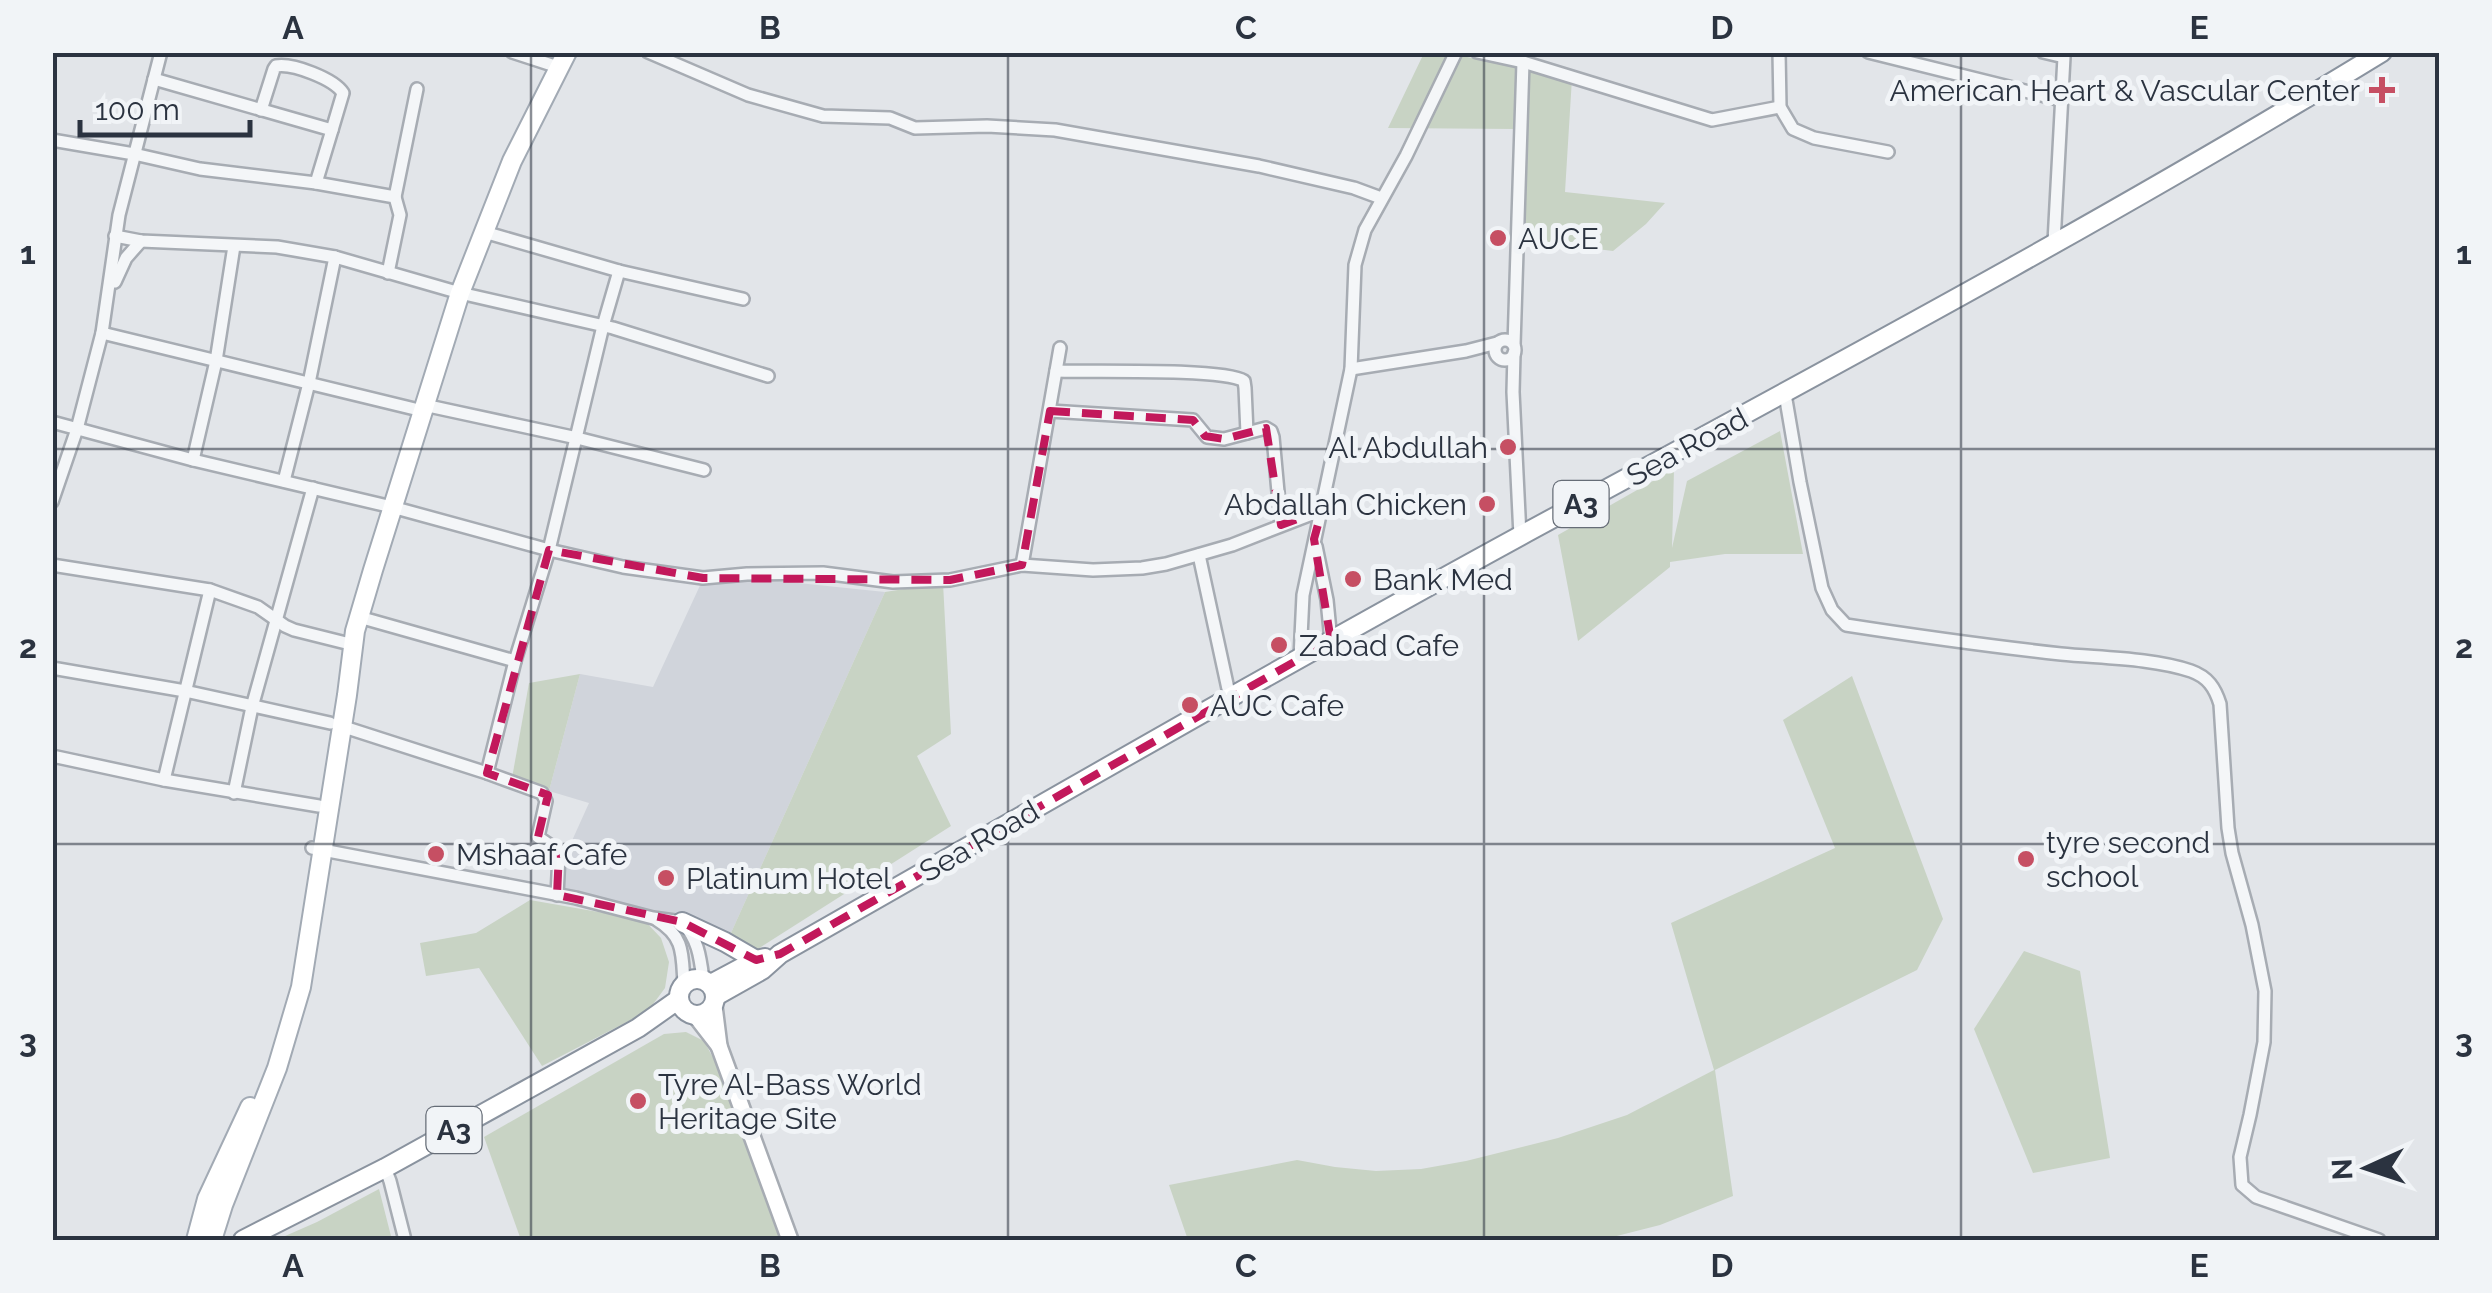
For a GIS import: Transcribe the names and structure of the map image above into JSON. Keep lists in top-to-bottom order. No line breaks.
{"streets":{"main road":["Sea Road","A3"]},"crossings":[["Sea Road","A3"]],"places":{"health":["American Heart & Vascular Center"],"other":["AUCE","Al Abdullah","Abdallah Chicken","Bank Med","Zabad Cafe","AUC Cafe","Mshaaf Cafe","tyre second school","Platinum Hotel","Tyre Al-Bass World Heritage Site"]},"scale_bar":"100 m","north":"left","grid":{"columns":["A","B","C","D","E"],"rows":["1","2","3"]}}
